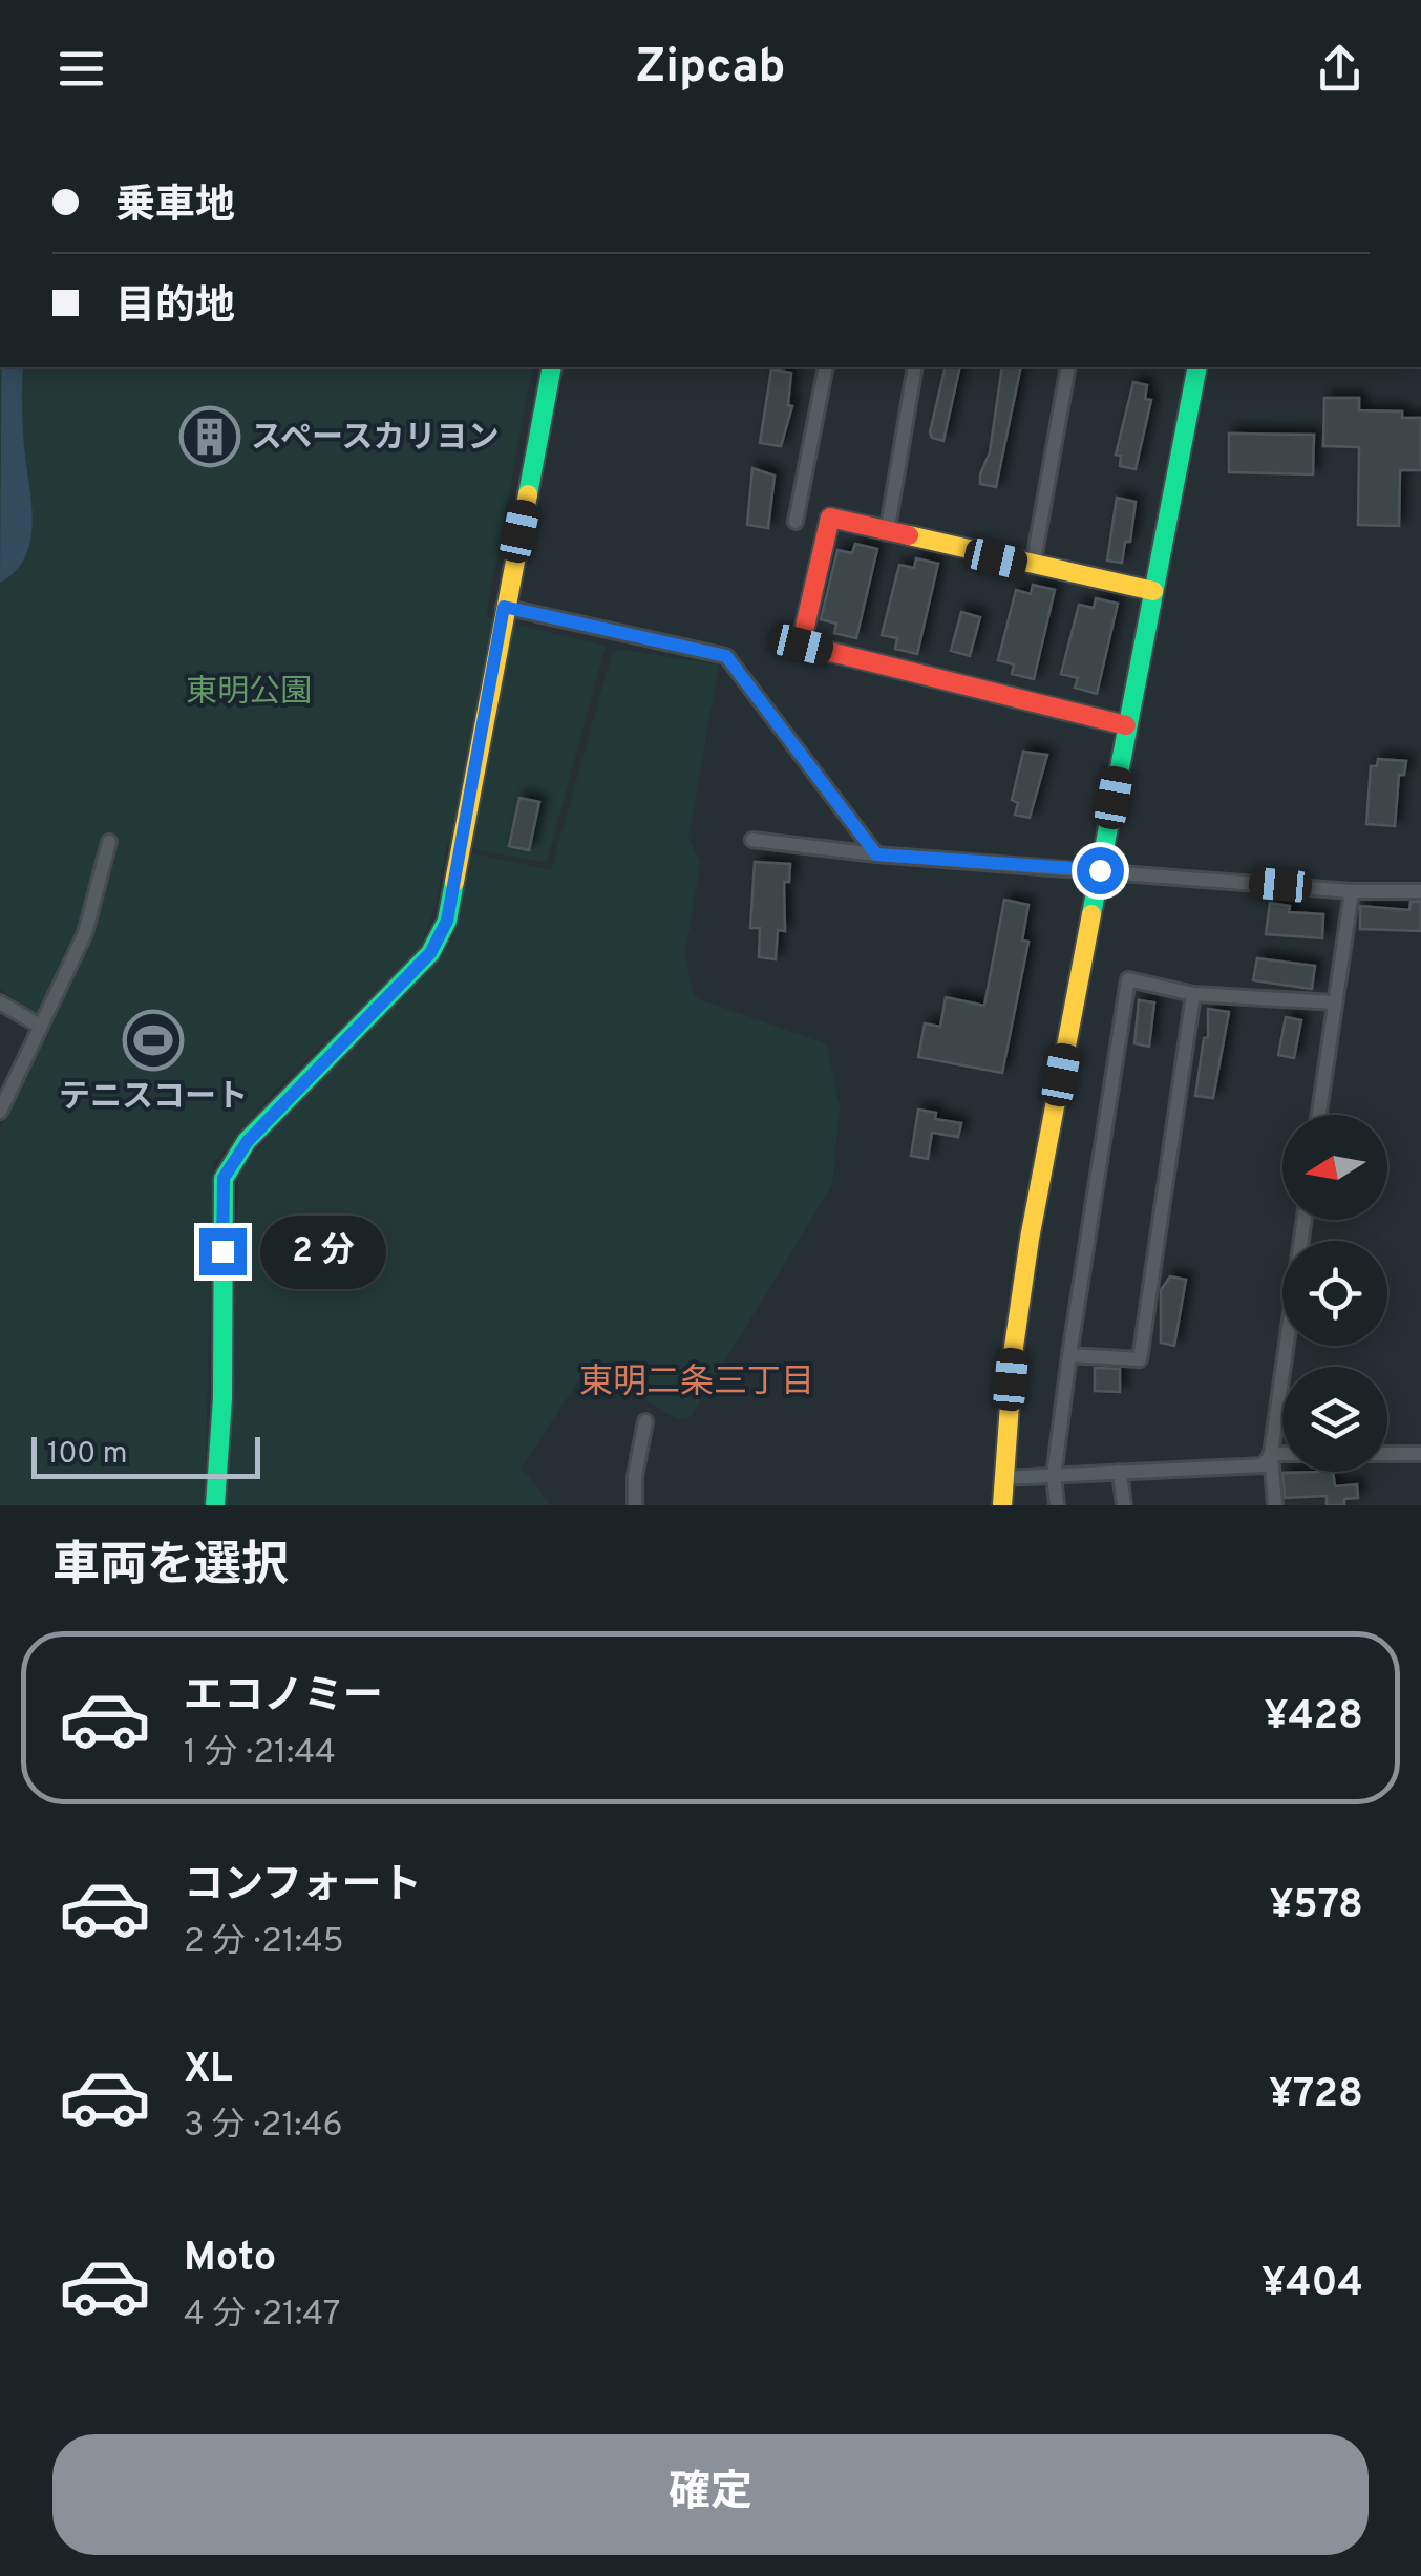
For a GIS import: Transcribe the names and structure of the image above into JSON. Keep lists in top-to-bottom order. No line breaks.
{"districts":["東明二条三丁目"],"parks":["東明公園"],"places":{"building":["スペースカリヨン"],"sports":["テニスコート"]},"scale_bar":"100 m","north":"left","page":{"header":"Zipcab","banner":["乗車地","目的地"],"bubble":"2 分","scale":"100 m","heading":"車両を選択","list":[{"name":"エコノミー","note":"1 分 · 21:44","value":"¥428"},{"name":"コンフォート","note":"2 分 · 21:45","value":"¥578"},{"name":"XL","note":"3 分 · 21:46","value":"¥728"},{"name":"Moto","note":"4 分 · 21:47","value":"¥404"}],"buttons":"確定"}}
